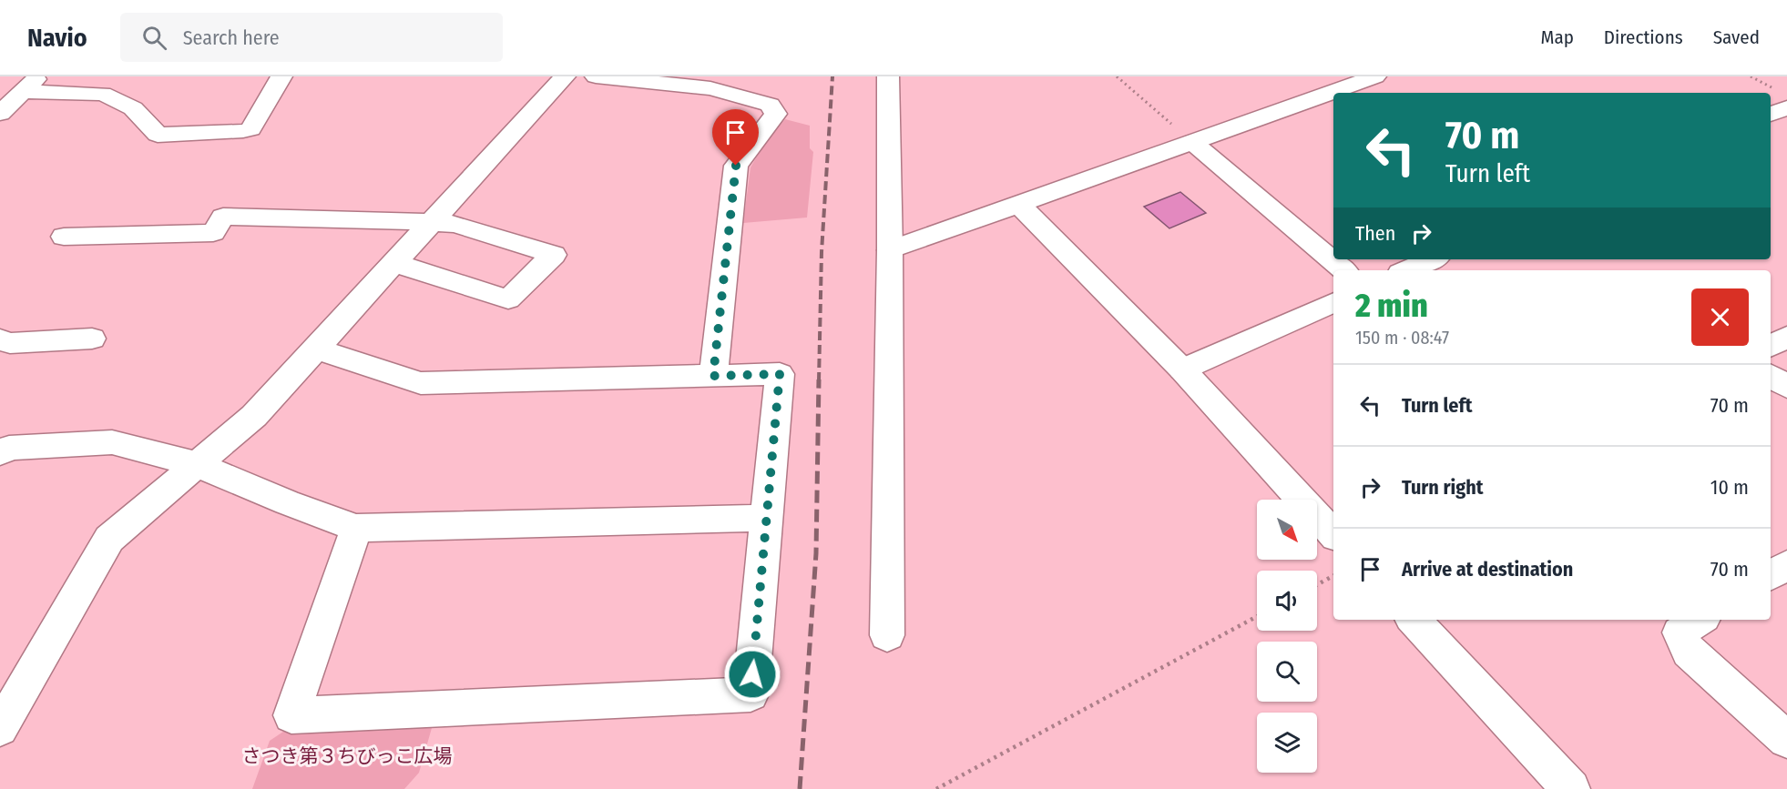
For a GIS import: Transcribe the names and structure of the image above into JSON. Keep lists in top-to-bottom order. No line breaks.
{"parks":["さつき第３ちびっこ広場"],"north":"bottom right","page":{"header":"Navio","search":"Search here","nav":["Map","Directions","Saved"],"turn":["70 m","Turn left"],"then":"Then","heading":["2 min","150 m · 08:47"],"list":[{"name":"Turn left","value":"70 m"},{"name":"Turn right","value":"10 m"},{"name":"Arrive at destination","value":"70 m"}]}}
